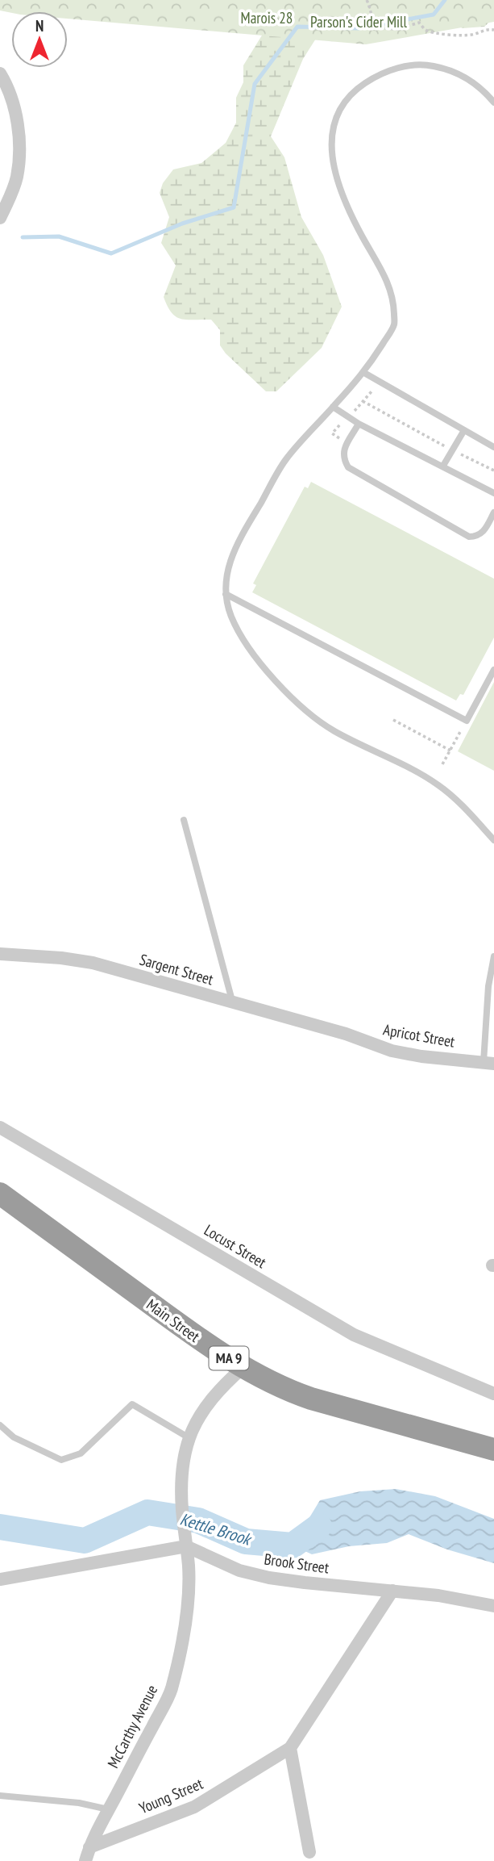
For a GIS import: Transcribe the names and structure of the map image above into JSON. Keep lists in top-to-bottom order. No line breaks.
{"streets":{"highway":["Main Street","MA 9"],"street":["Sargent Street","Apricot Street","Locust Street","Brook Street","McCarthy Avenue","Young Street"]},"crossings":[["Sargent Street","Apricot Street"],["Brook Street","McCarthy Avenue"],["Brook Street","Young Street"],["McCarthy Avenue","Young Street"]],"water":["Kettle Brook"],"parks":["Marois 28","Parson's Cider Mill"],"north":"top"}
